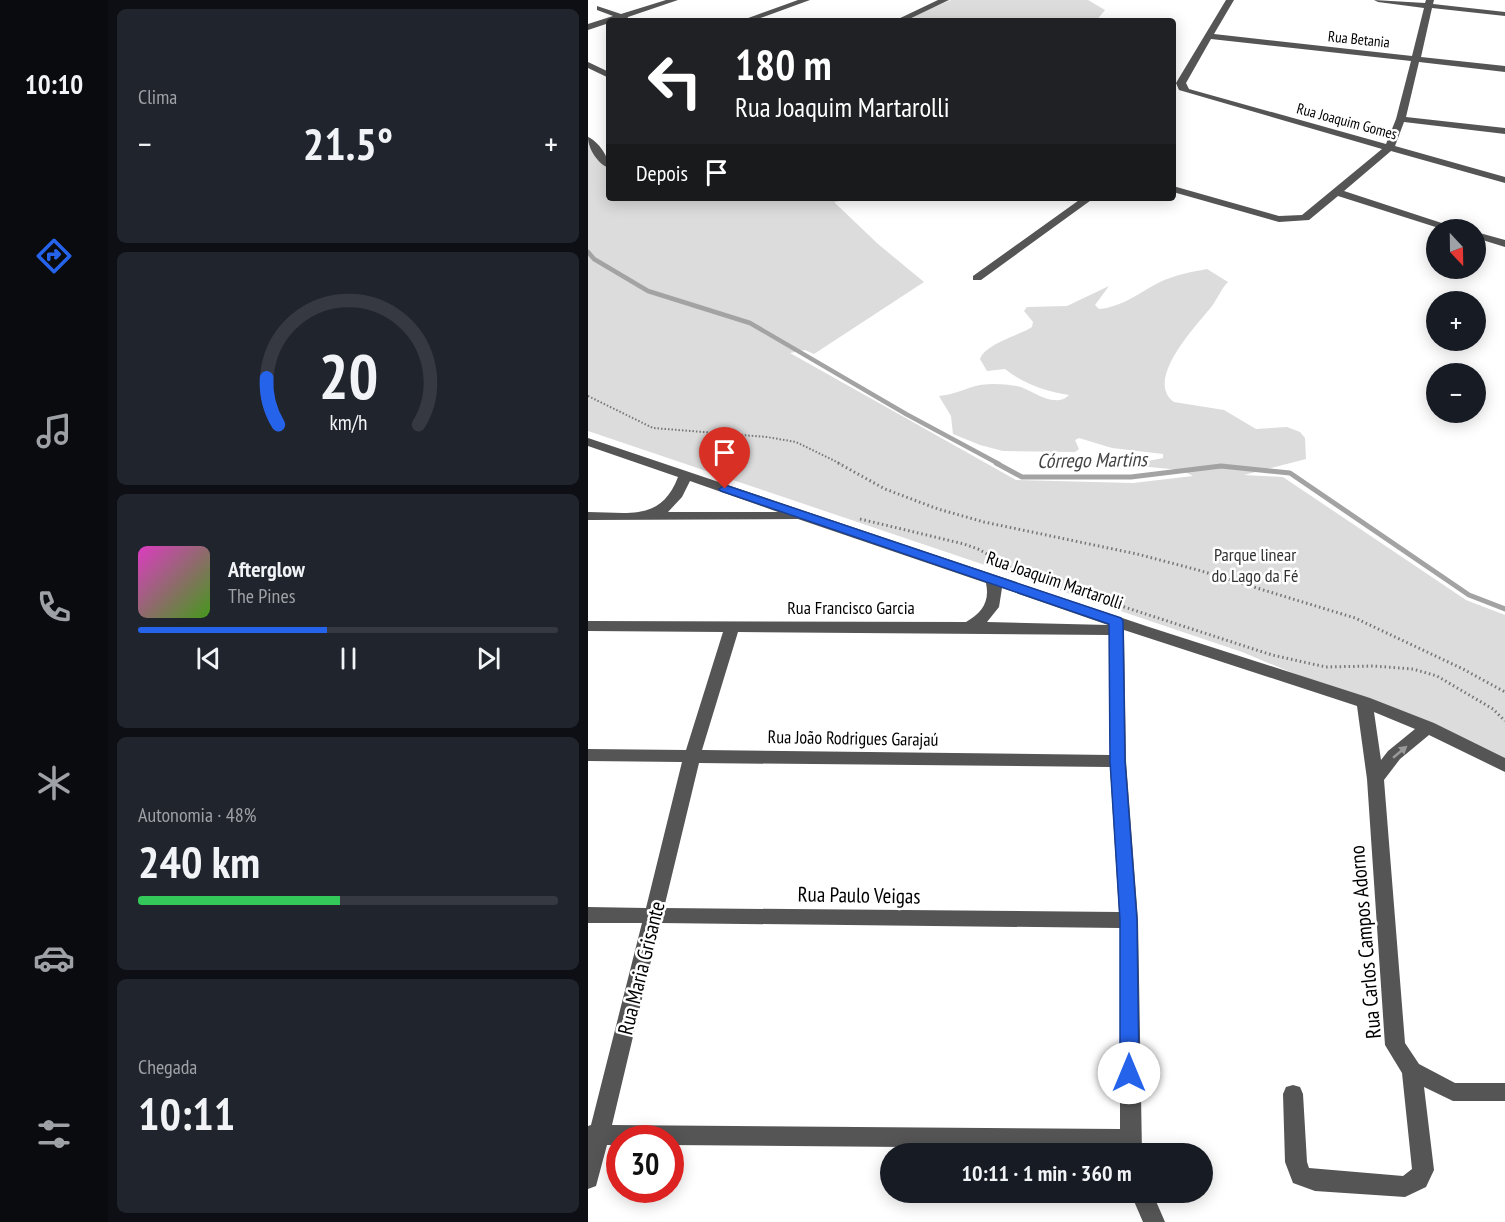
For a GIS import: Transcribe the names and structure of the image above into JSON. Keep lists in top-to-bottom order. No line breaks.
{"streets":{"street":["Rua Betania","Rua Joaquim Gomes","Rua Joaquim Martarolli","Rua Francisco Garcia","Rua João Rodrigues Garajaú","Rua Paulo Veigas","Rua Carlos Campos Adorno","Rua Maria Grisante"]},"crossings":[["Rua Joaquim Martarolli","Rua Francisco Garcia"],["Rua Joaquim Martarolli","Rua Carlos Campos Adorno"],["Rua Francisco Garcia","Rua Maria Grisante"],["Rua João Rodrigues Garajaú","Rua Maria Grisante"],["Rua Paulo Veigas","Rua Maria Grisante"]],"water":["Córrego Martins"],"parks":["Parque linear do Lago da Fé"],"north":"bottom","page":{"tabs":"10:10","tile":["Clima",["Autonomia · 48%","240 km"],["Chegada","10:11"]],"turn":["180 m","Rua Joaquim Martarolli"],"heat":["−","21.5°","+"],"then":"Depois","map_buttons":["+","−"],"song":["Afterglow","The Pines"],"limit":"30","trip":"10:11 · 1 min · 360 m","gauge":["20","km/h"]}}
